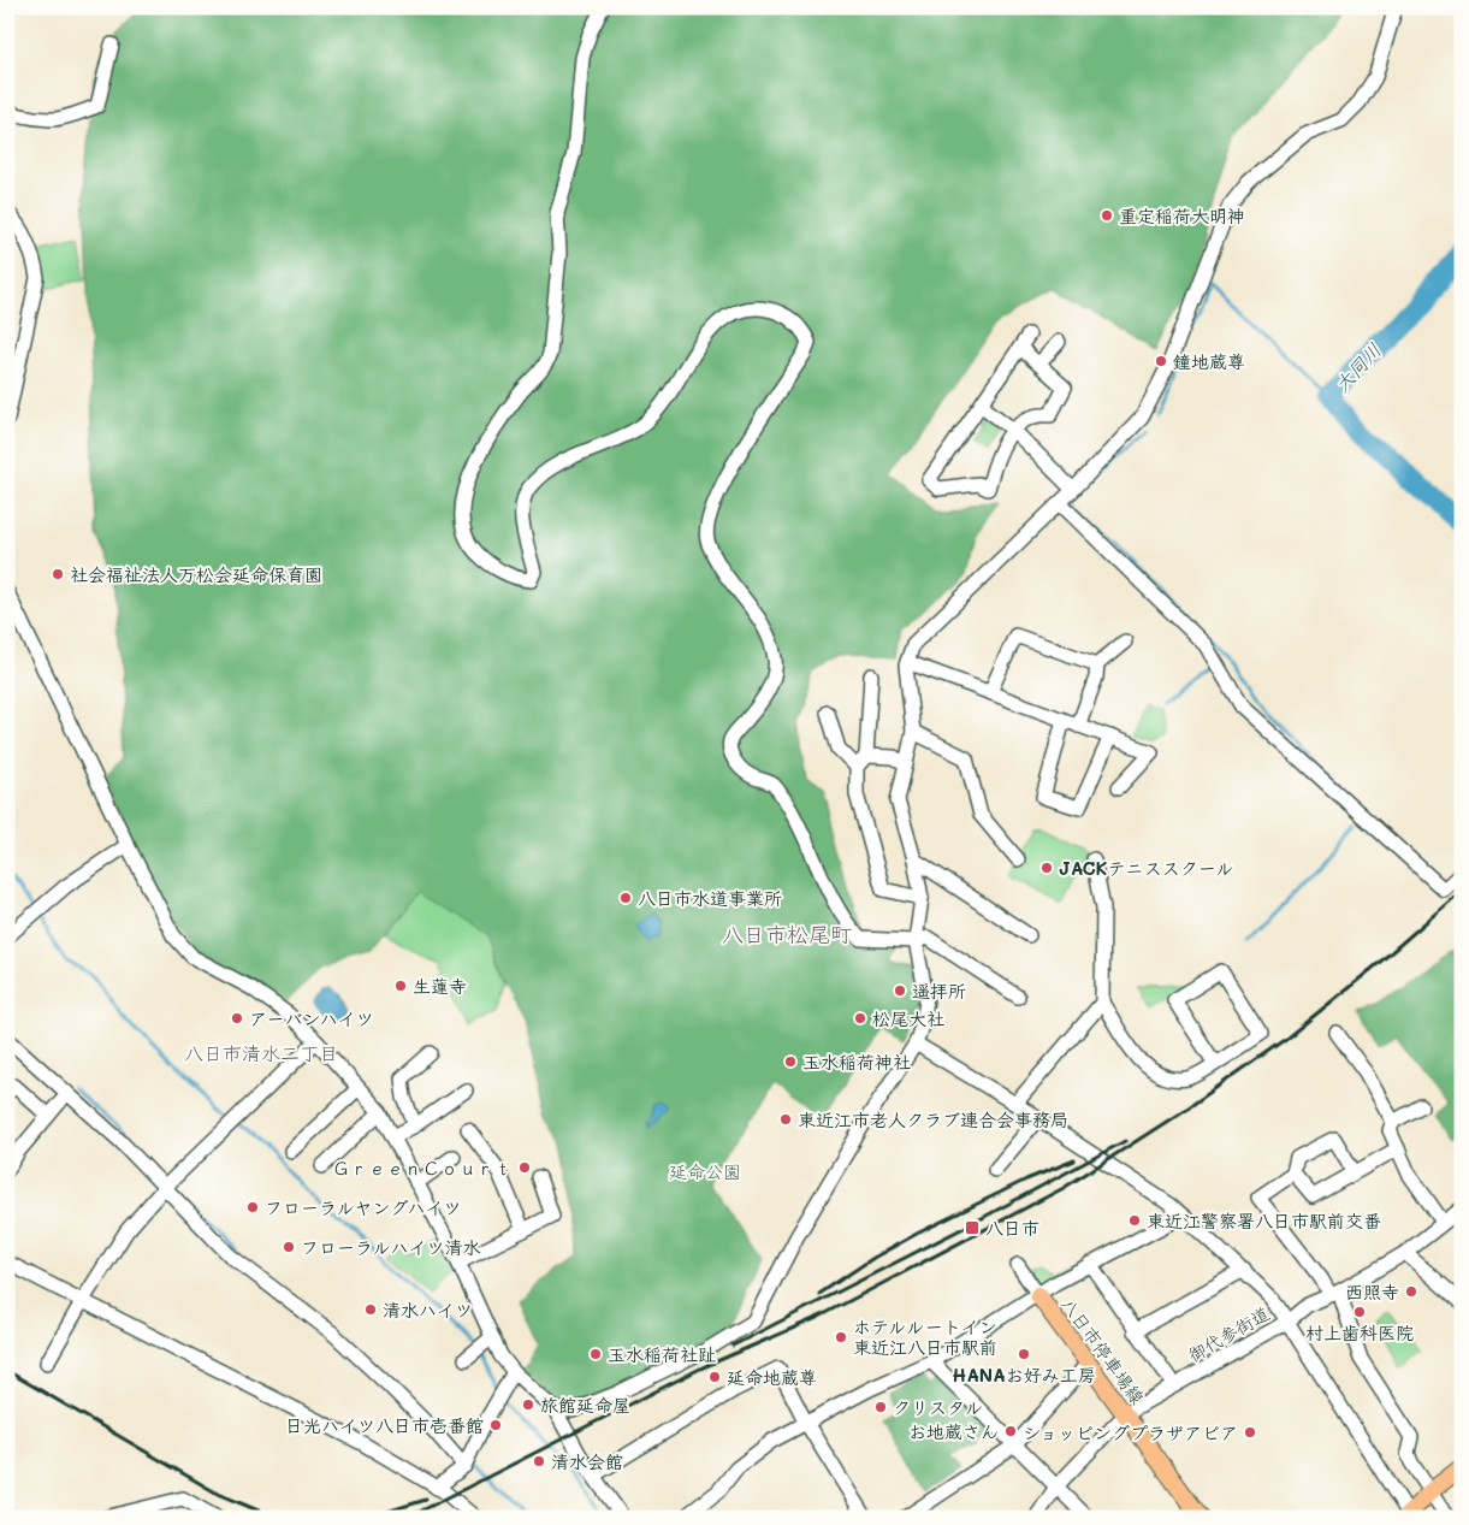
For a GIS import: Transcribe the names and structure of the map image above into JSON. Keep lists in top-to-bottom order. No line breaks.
{"streets":{"main road":["八日市停車場線"],"street":["御代参街道"]},"crossings":[["御代参街道","八日市停車場線"]],"districts":["八日市松尾町","八日市清水二丁目"],"water":["大同川"],"parks":["延命公園"],"places":{"other":["重定稲荷大明神","鐘地蔵尊","社会福祉法人万松会延命保育園","JACKテニススクール","八日市水道事業所","生蓮寺","遥拝所","アーバンハイツ","松尾大社","玉水稲荷神社","東近江市老人クラブ連合会事務局","ＧｒｅｅｎＣｏｕｒｔ","フローラルヤングハイツ","東近江警察署八日市駅前交番","フローラルハイツ清水","西照寺","清水ハイツ","村上歯科医院","ホテルルートイン 東近江八日市駅前","玉水稲荷社趾","HANAお好み工房","延命地蔵尊","旅館延命屋","クリスタル","日光ハイツ八日市壱番館","お地蔵さん","ショッピングプラザアピア","清水会館"],"transit":["八日市"]}}
